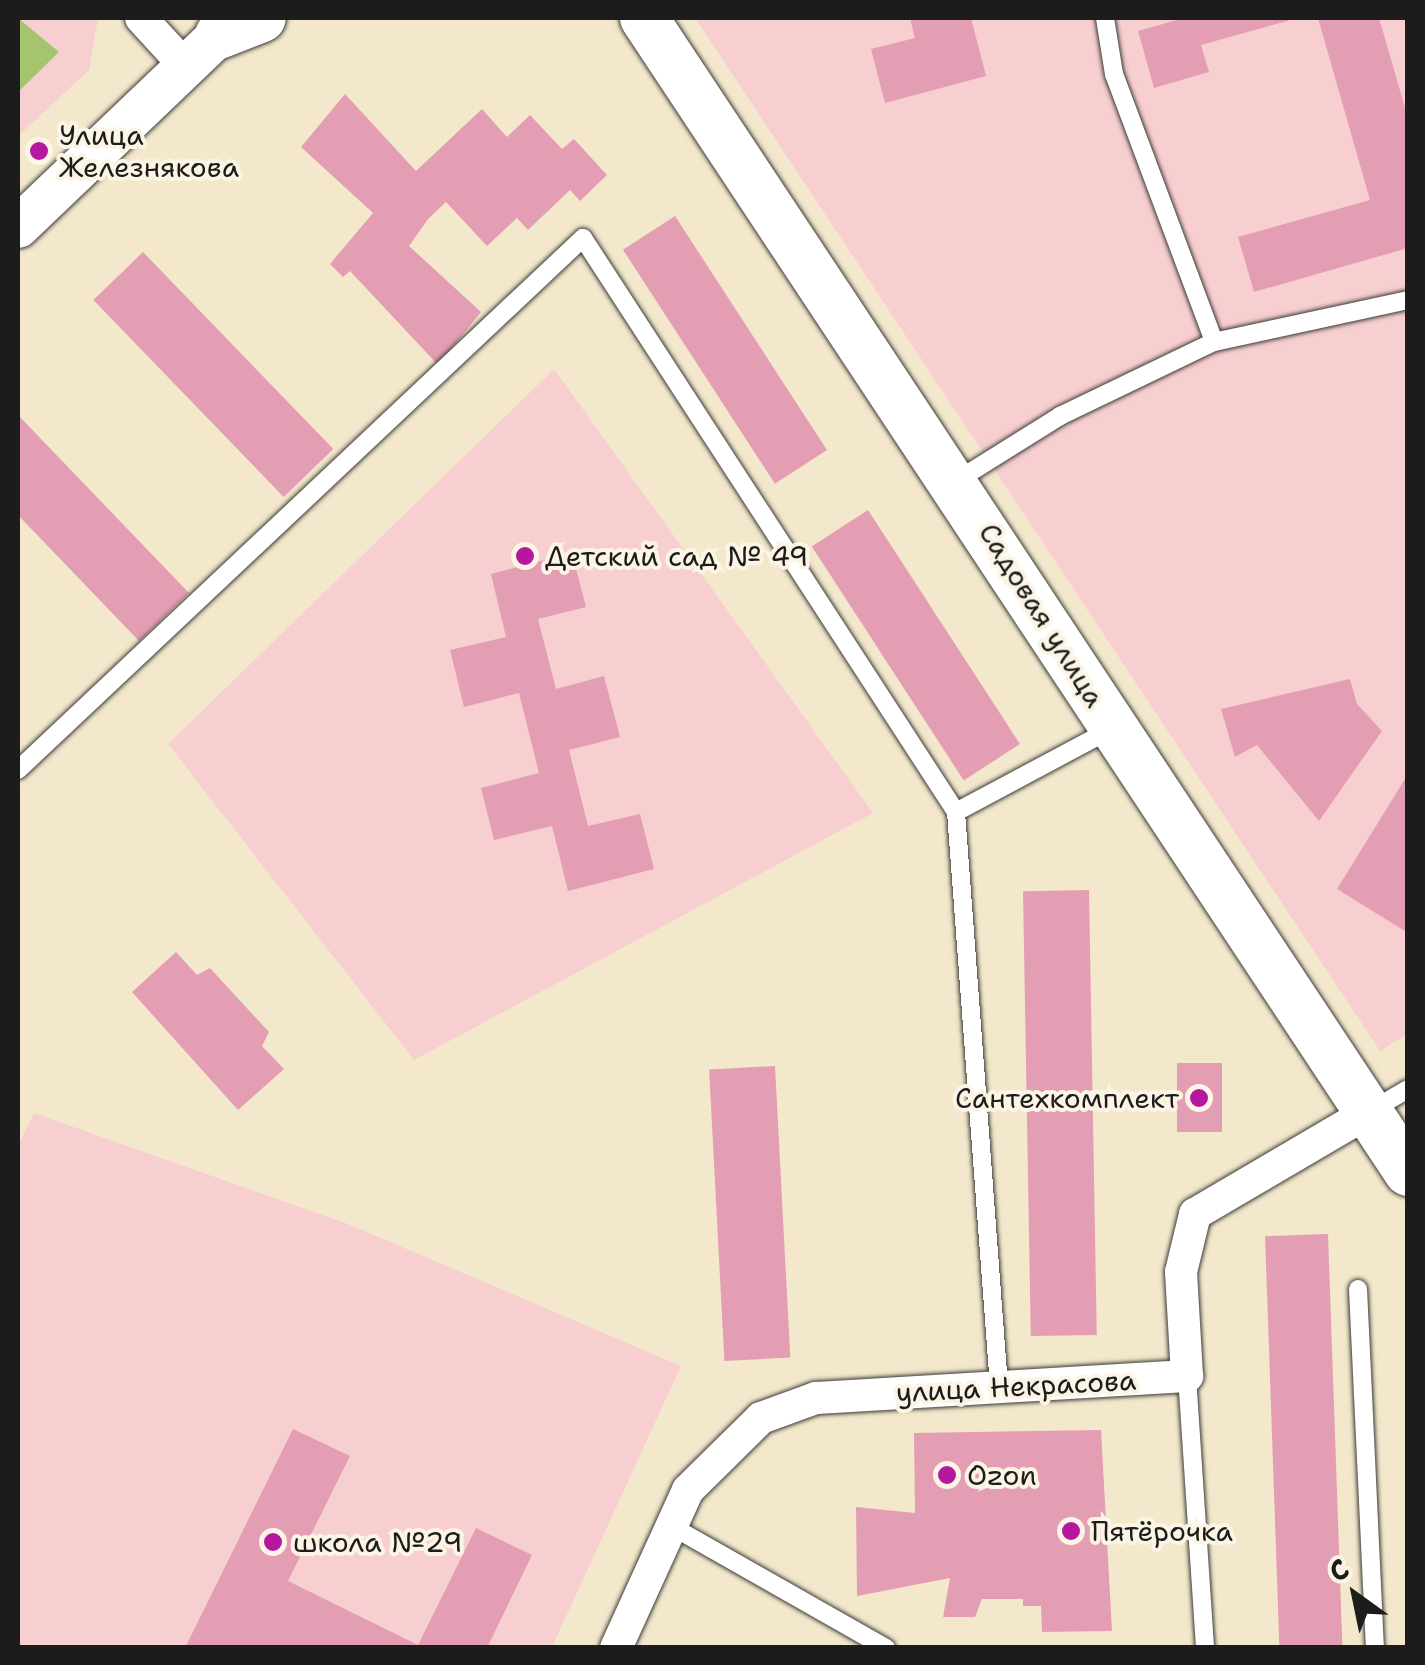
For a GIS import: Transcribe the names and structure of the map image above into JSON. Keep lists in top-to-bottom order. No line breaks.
{"streets":{"main road":["Садовая улица"],"street":["улица Некрасова"]},"places":["Улица Железнякова","Детский сад № 49","Сантехкомплект","Ozon","Пятёрочка","школа №29"],"north":"top left"}
